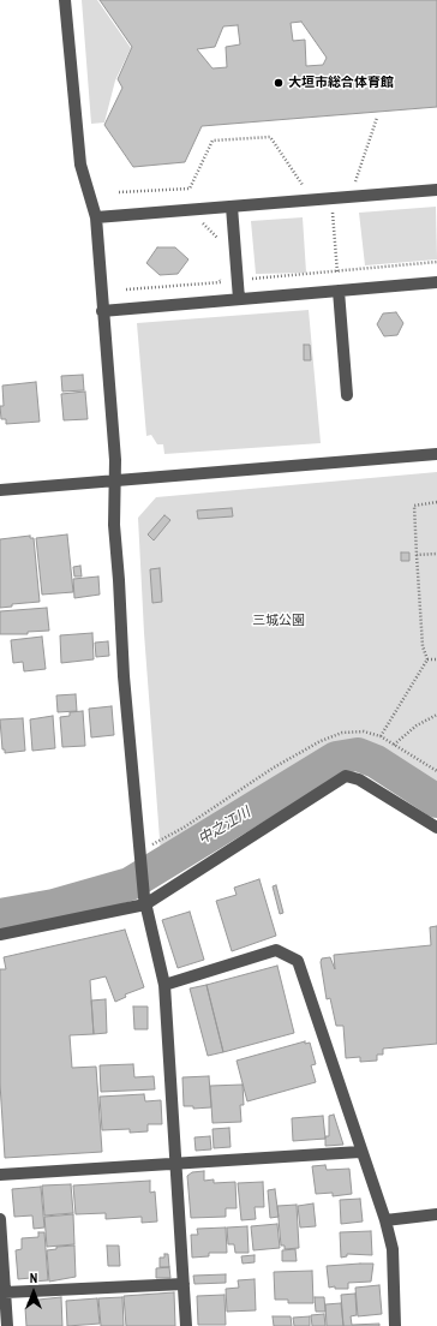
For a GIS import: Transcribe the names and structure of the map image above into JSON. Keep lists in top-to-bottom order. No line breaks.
{"water":["中之江川"],"parks":["三城公園"],"places":["大垣市総合体育館"],"north":"top"}
